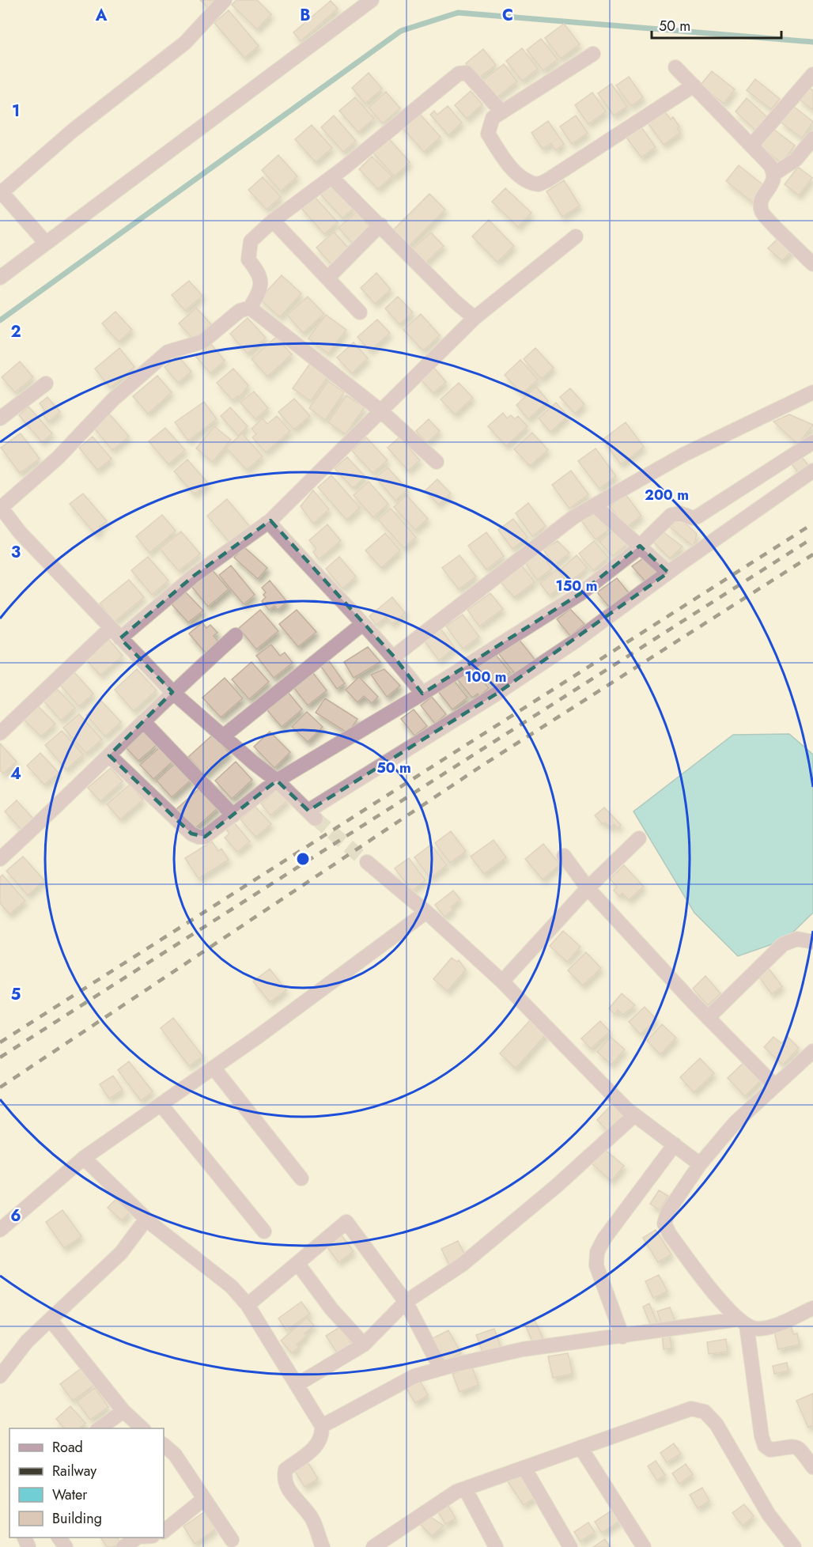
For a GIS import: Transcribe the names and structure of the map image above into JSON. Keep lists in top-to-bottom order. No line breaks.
{"legend":["Road","Railway","Water","Building"],"scale_bar":"50 m","grid":{"columns":["A","B","C"],"rows":["1","2","3","4","5","6"]},"rings":["200 m","150 m","100 m","50 m"]}
